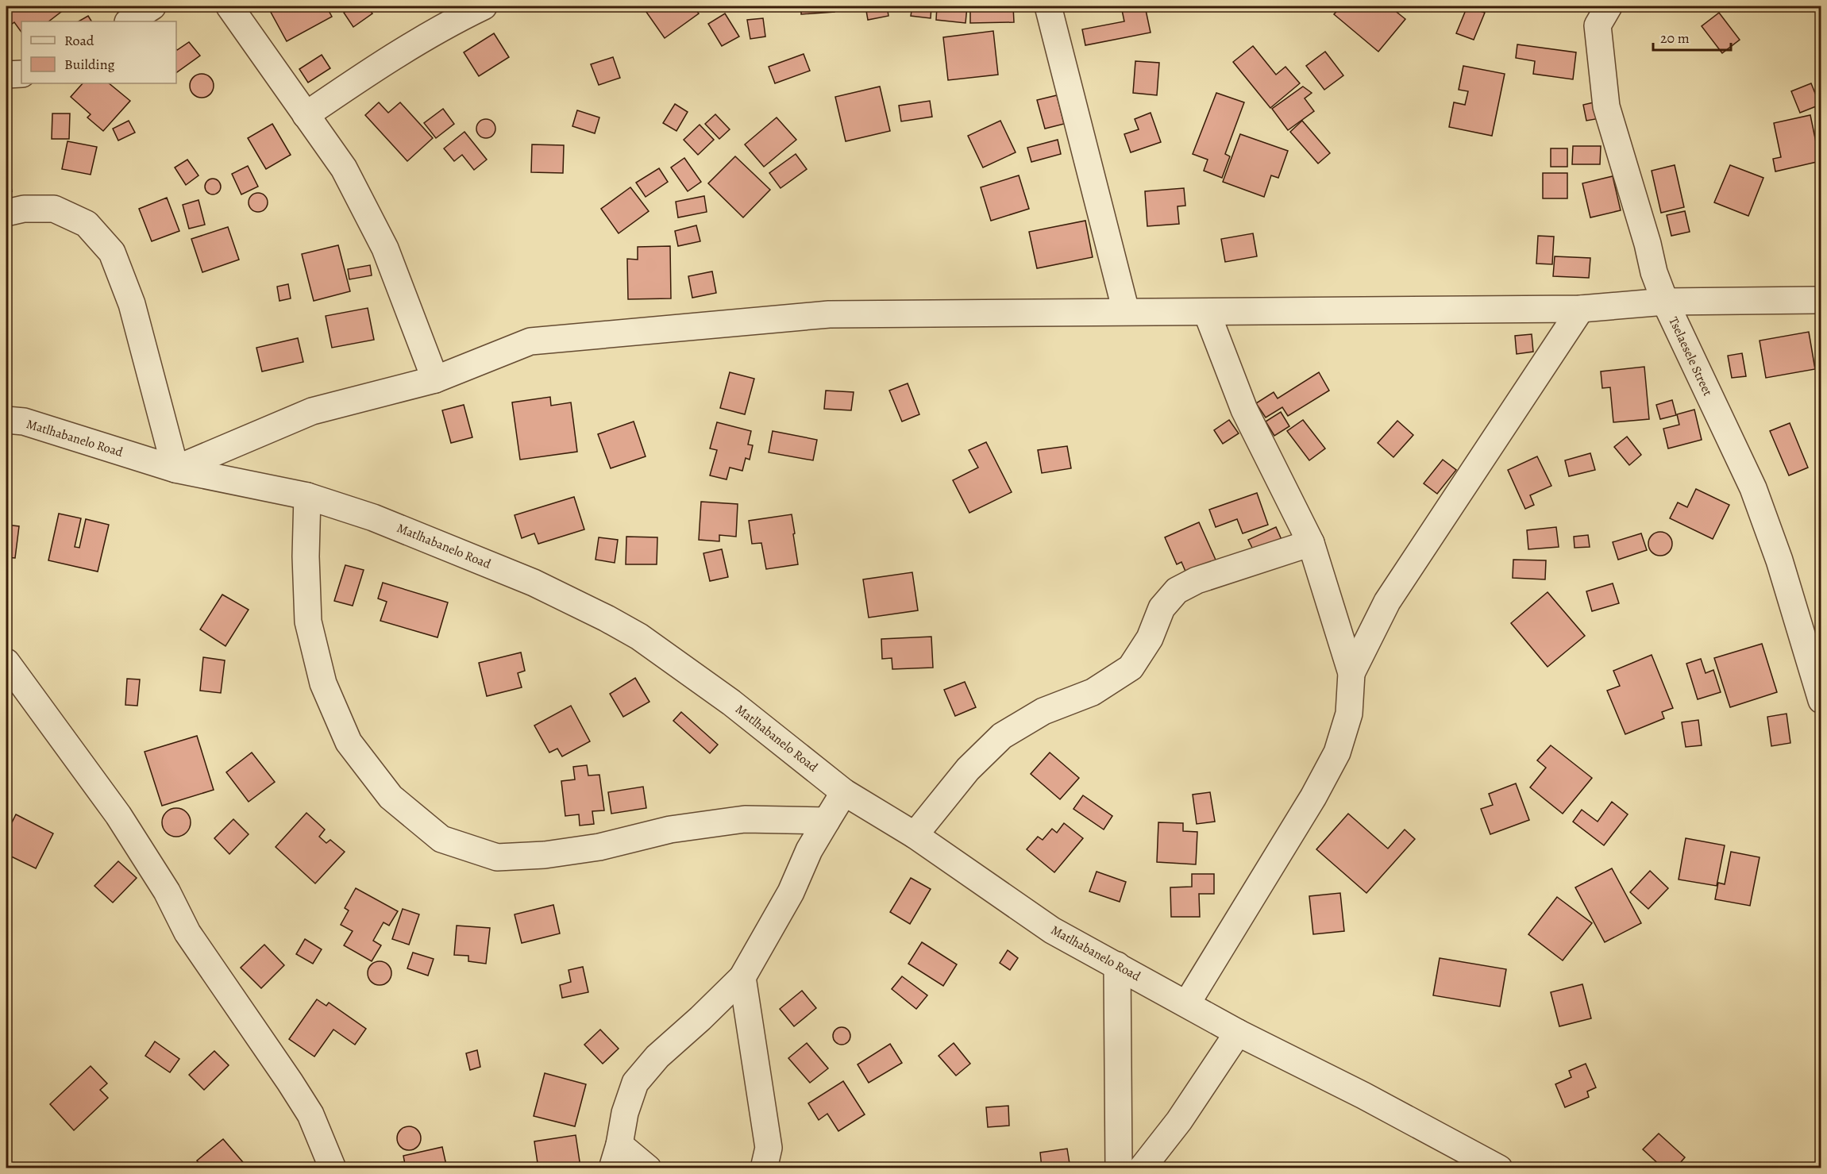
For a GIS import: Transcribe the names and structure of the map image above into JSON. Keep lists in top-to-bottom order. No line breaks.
{"streets":{"street":["Tselaesele Street","Matlhabanelo Road"]},"legend":["Road","Building"],"scale_bar":"20 m"}
